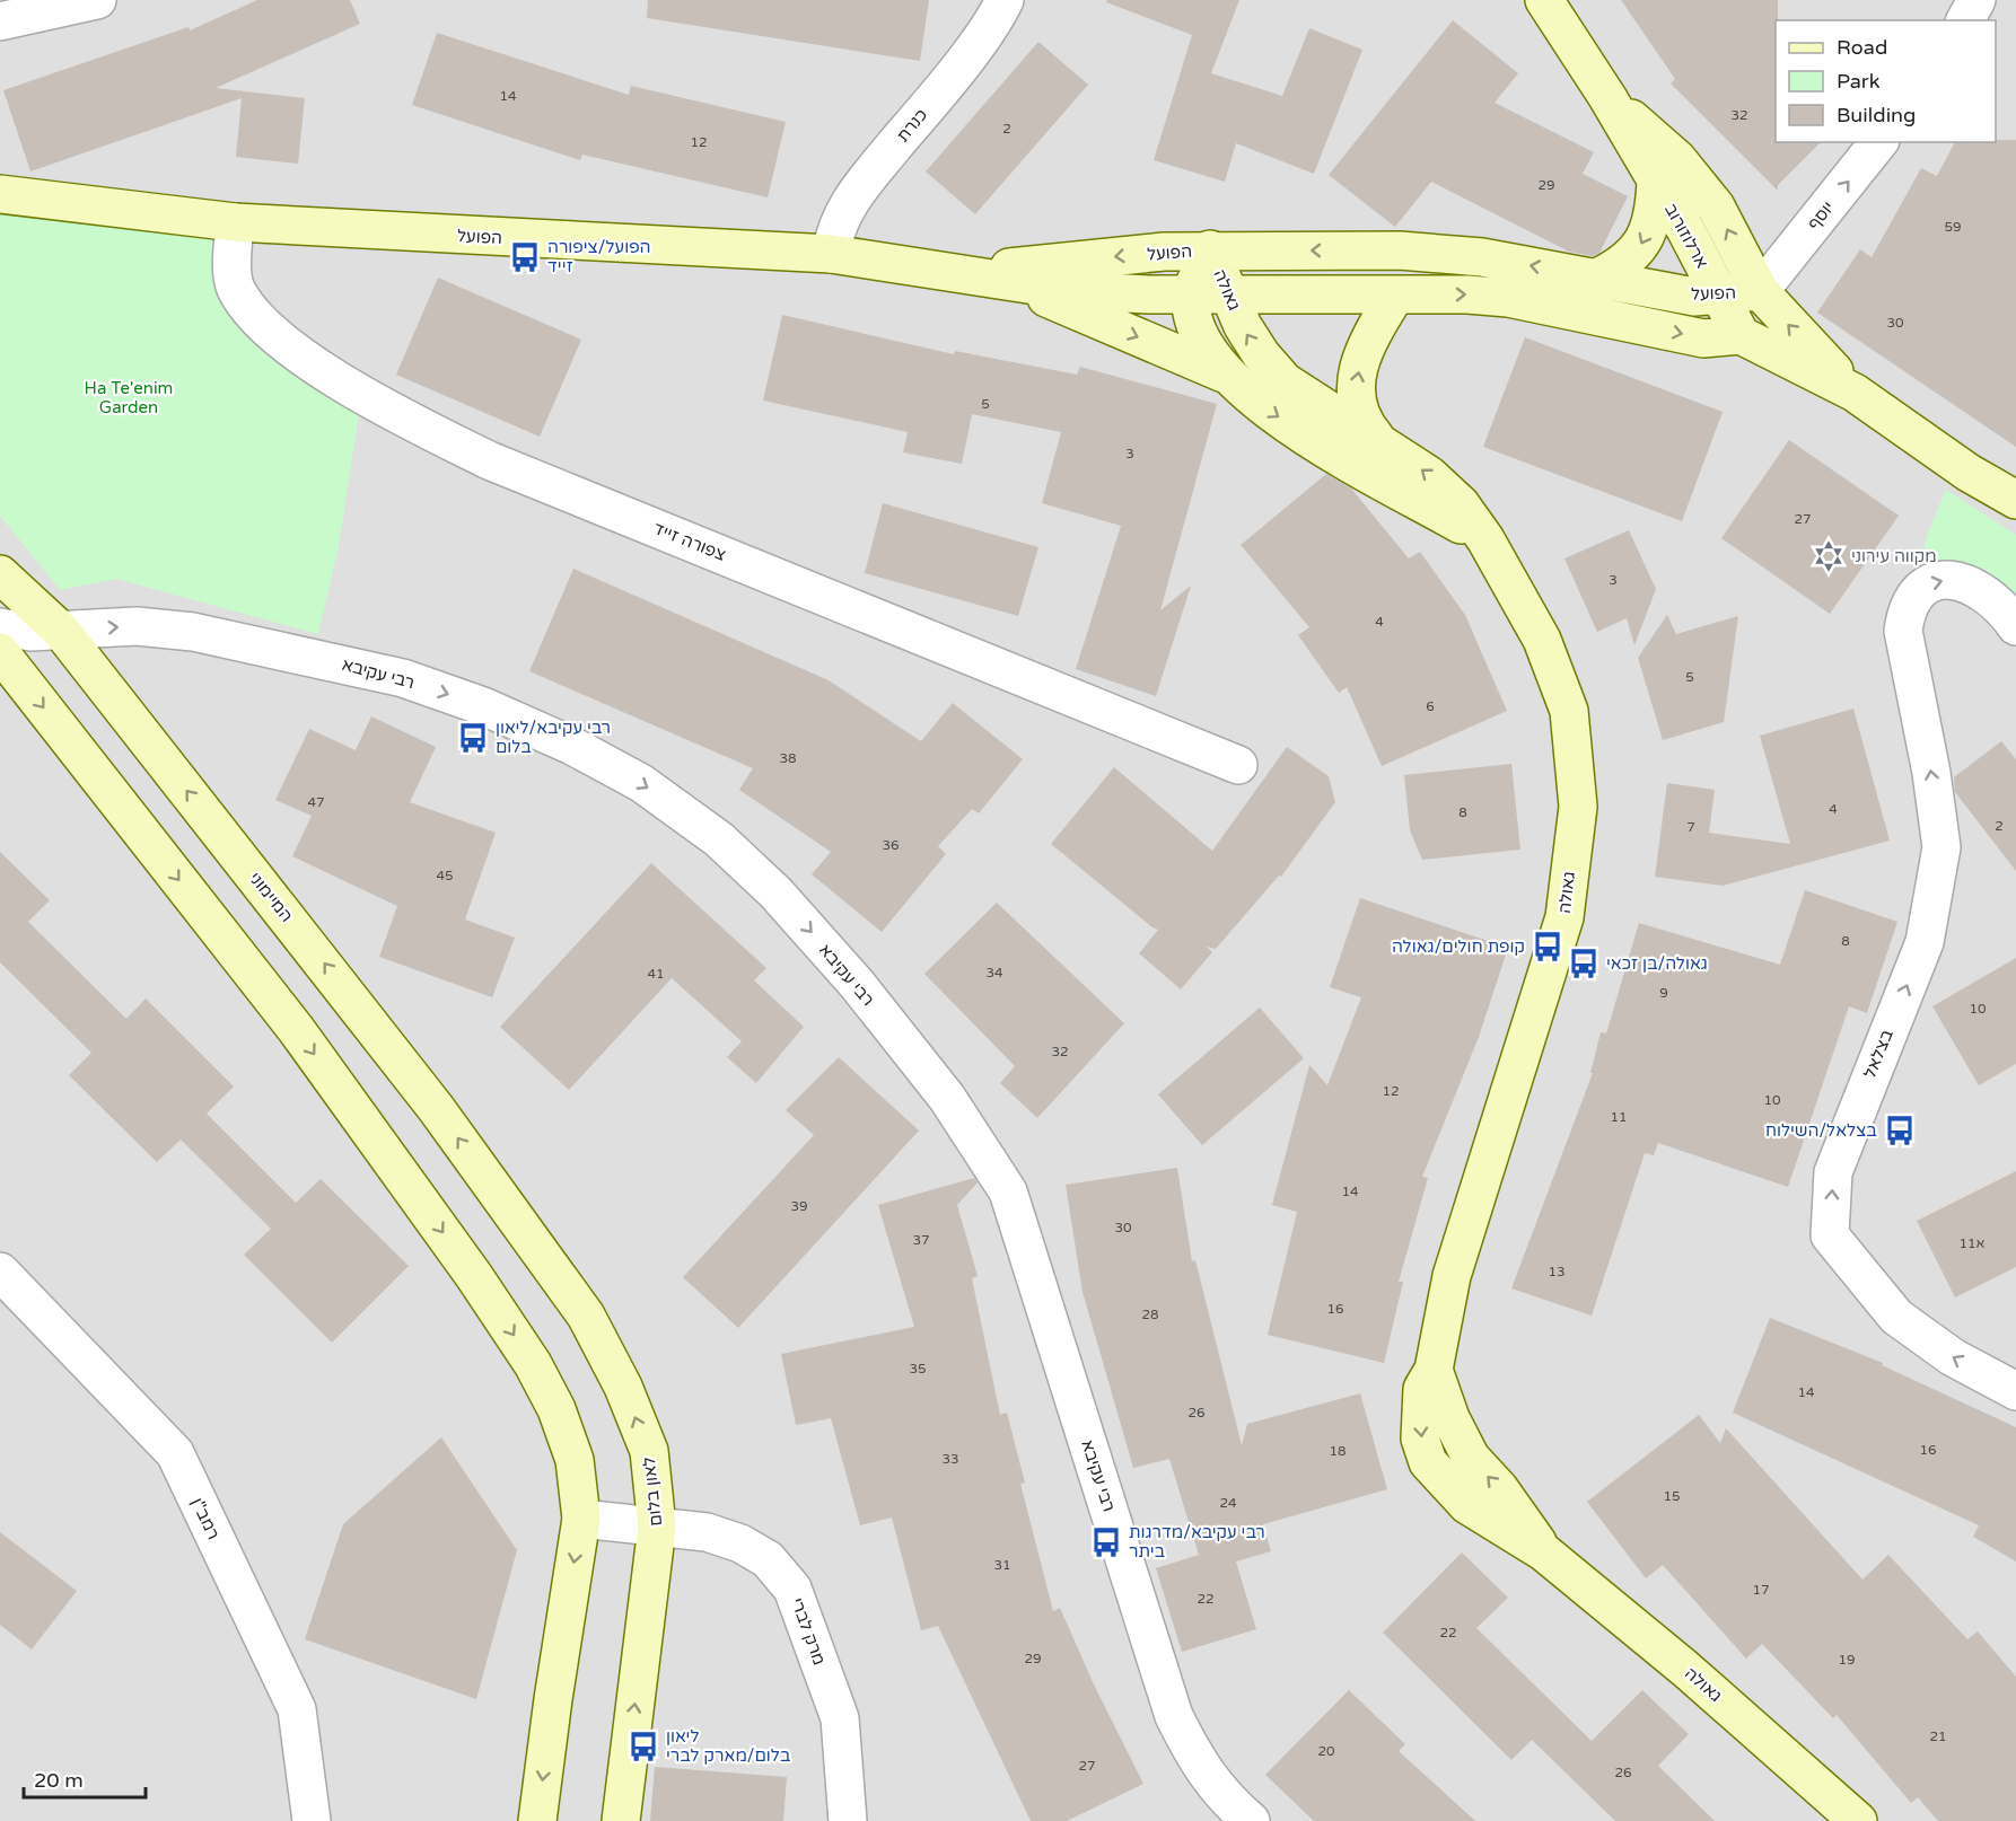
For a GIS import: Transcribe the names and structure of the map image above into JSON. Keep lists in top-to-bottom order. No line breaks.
{"streets":{"street":["כנרת","יוסף","ארלוזורוב","הפועל","גאולה","צפורה זייד","רבי עקיבא","המיימוני","בצלאל","לאון בלום","רמב\"ן","מרק לברי"]},"crossings":[["כנרת","הפועל"],["יוסף","ארלוזורוב"],["יוסף","הפועל"],["ארלוזורוב","הפועל"],["הפועל","גאולה"],["הפועל","צפורה זייד"],["רבי עקיבא","המיימוני"],["המיימוני","לאון בלום"],["לאון בלום","מרק לברי"]],"one_way":["יוסף","רבי עקיבא"],"parks":["Ha Te'enim Garden"],"places":{"bus stop":["הפועל/ציפורה זייד","רבי עקיבא/ליאון בלום","קופת חולים/גאולה","גאולה/בן זכאי","בצלאל/השילוח","רבי עקיבא/מדרגות ביתר","ליאון בלום/מארק לברי"],"synagogue":["מקווה עירוני"]},"house_numbers":["14","32","2","12","29","59","30","5","3","27","3","4","5","6","38","47","4","8","2","7","36","45","8","34","41","9","10","32","12","10","11","14","39","30","37","11א","13","16","28","35","14","26","16","18","33","15","24","31","17","22","22","29","19","21","20","27","26"],"legend":["Road","Park","Building"],"scale_bar":"20 m"}
